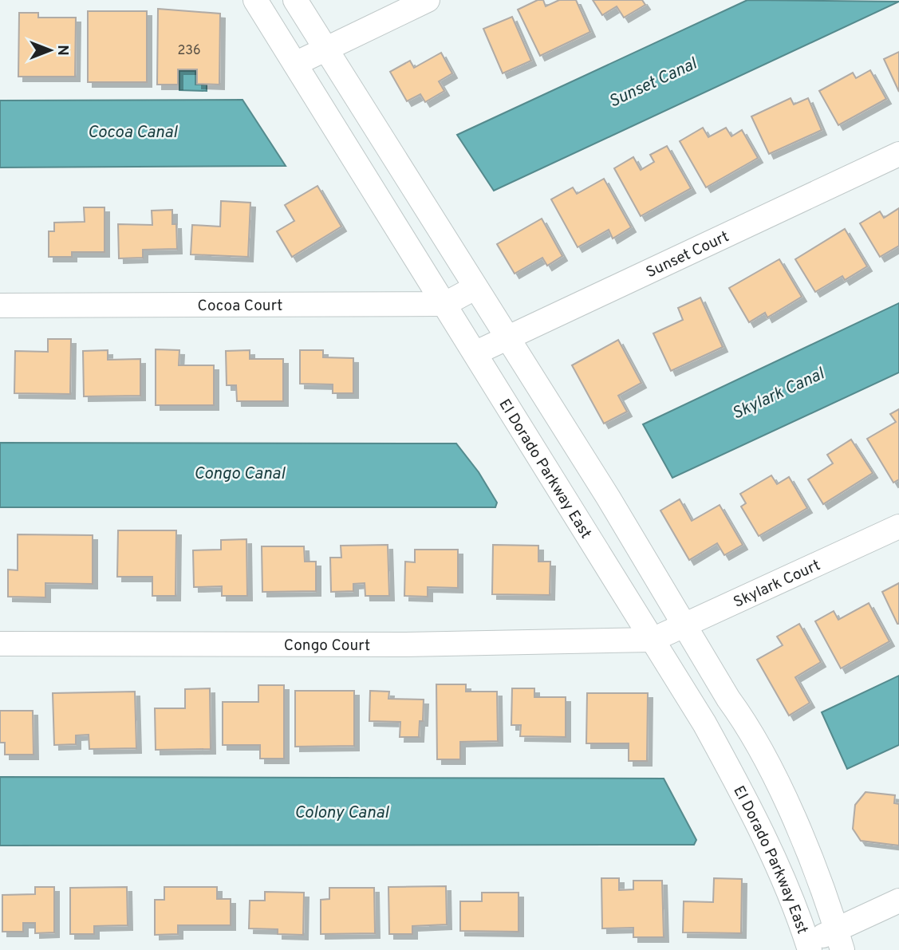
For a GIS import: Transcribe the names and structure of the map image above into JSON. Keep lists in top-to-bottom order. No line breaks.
{"streets":{"street":["Sunset Court","Cocoa Court","El Dorado Parkway East","Skylark Court","Congo Court"]},"crossings":[["Sunset Court","El Dorado Parkway East"],["Cocoa Court","El Dorado Parkway East"],["El Dorado Parkway East","Skylark Court"],["El Dorado Parkway East","Congo Court"],["Skylark Court","Congo Court"]],"water":["Sunset Canal","Cocoa Canal","Skylark Canal","Congo Canal","Colony Canal"],"house_numbers":["236"],"north":"right"}
